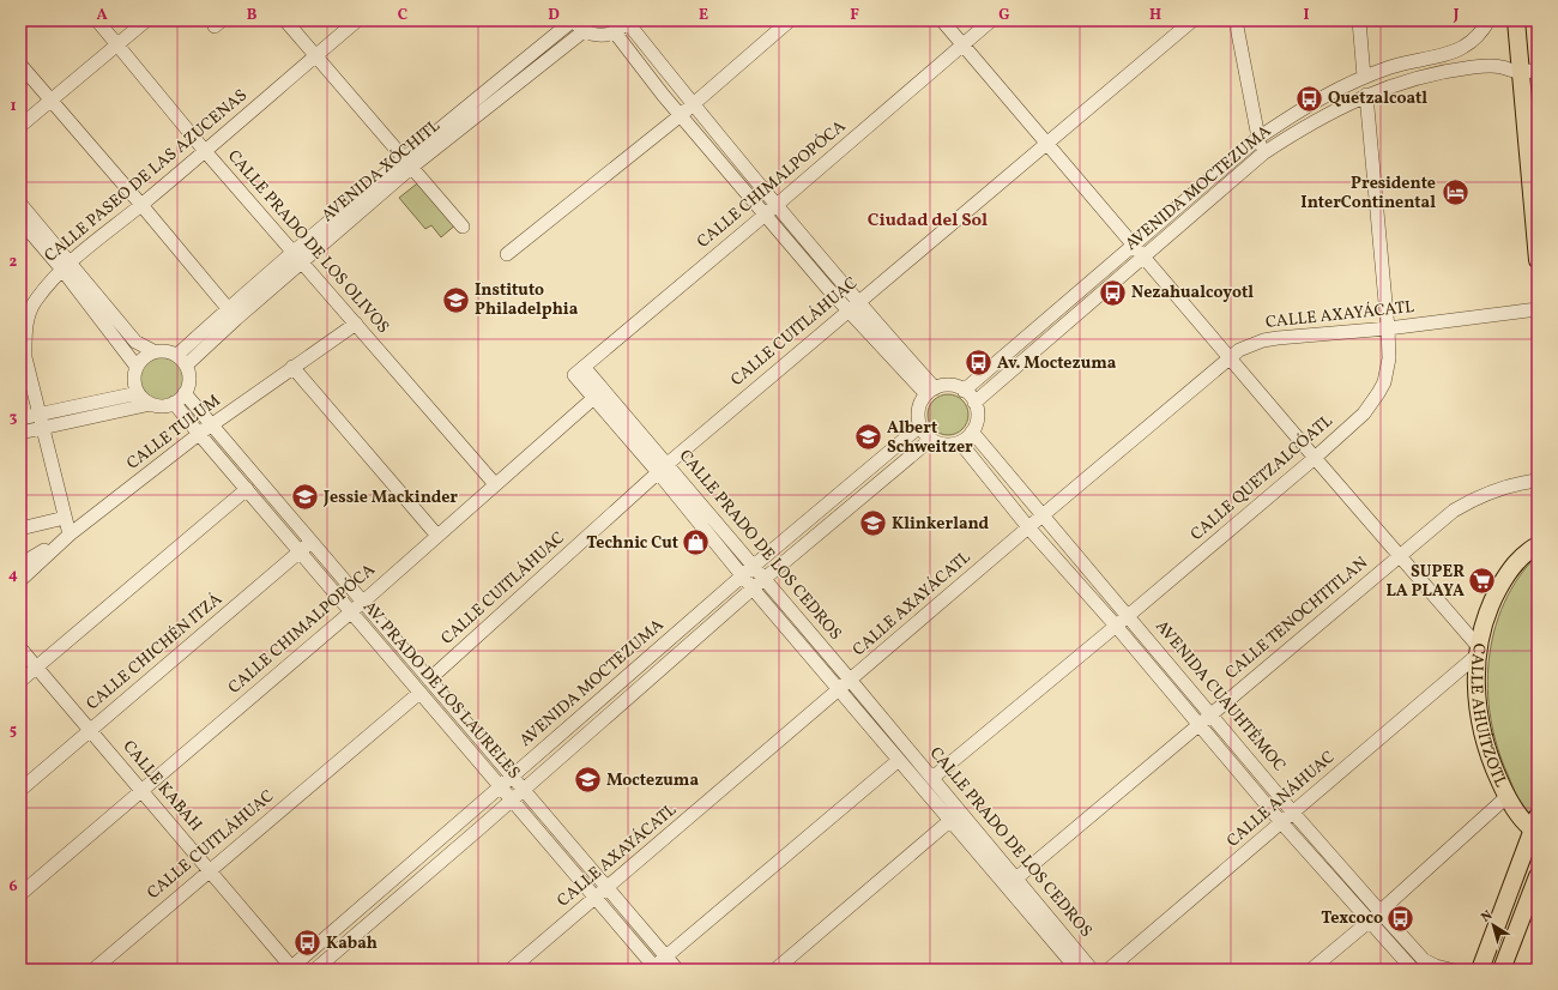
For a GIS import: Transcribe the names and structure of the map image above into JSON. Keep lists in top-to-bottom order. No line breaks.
{"streets":{"main road":["CALLE AHUÍTZOTL"],"street":["AVENIDA XÓCHITL","CALLE PASEO DE LAS AZUCENAS","CALLE CHIMALPOPÓCA","AVENIDA MOCTEZUMA","CALLE PRADO DE LOS OLIVOS","CALLE AXAYÁCATL","CALLE CUITLÁHUAC","CALLE TULUM","CALLE QUETZALCÓATL","CALLE PRADO DE LOS CEDROS","CALLE TENOCHTITLAN","CALLE CHICHÉN ITZÁ","AV. PRADO DE LOS LAURELES","AVENIDA CUAUHTÉMOC","CALLE KABAH","CALLE ANÁHUAC"]},"crossings":[["AVENIDA XÓCHITL","CALLE PRADO DE LOS OLIVOS"],["AVENIDA XÓCHITL","AV. PRADO DE LOS LAURELES"],["CALLE PASEO DE LAS AZUCENAS","CALLE PRADO DE LOS OLIVOS"],["CALLE PASEO DE LAS AZUCENAS","CALLE TULUM"],["CALLE CHIMALPOPÓCA","CALLE PRADO DE LOS OLIVOS"],["CALLE CHIMALPOPÓCA","CALLE PRADO DE LOS CEDROS"],["CALLE CHIMALPOPÓCA","AV. PRADO DE LOS LAURELES"],["CALLE CHIMALPOPÓCA","CALLE KABAH"],["AVENIDA MOCTEZUMA","CALLE QUETZALCÓATL"],["AVENIDA MOCTEZUMA","CALLE PRADO DE LOS CEDROS"],["AVENIDA MOCTEZUMA","AV. PRADO DE LOS LAURELES"],["AVENIDA MOCTEZUMA","AVENIDA CUAUHTÉMOC"],["AVENIDA MOCTEZUMA","CALLE KABAH"],["CALLE PRADO DE LOS OLIVOS","CALLE TULUM"],["CALLE AXAYÁCATL","CALLE QUETZALCÓATL"],["CALLE AXAYÁCATL","CALLE PRADO DE LOS CEDROS"],["CALLE AXAYÁCATL","AV. PRADO DE LOS LAURELES"],["CALLE AXAYÁCATL","AVENIDA CUAUHTÉMOC"],["CALLE CUITLÁHUAC","CALLE PRADO DE LOS CEDROS"],["CALLE CUITLÁHUAC","AV. PRADO DE LOS LAURELES"],["CALLE CUITLÁHUAC","CALLE KABAH"],["CALLE TULUM","AV. PRADO DE LOS LAURELES"],["CALLE QUETZALCÓATL","CALLE PRADO DE LOS CEDROS"],["CALLE QUETZALCÓATL","AVENIDA CUAUHTÉMOC"],["CALLE PRADO DE LOS CEDROS","CALLE TENOCHTITLAN"],["CALLE TENOCHTITLAN","AVENIDA CUAUHTÉMOC"],["CALLE CHICHÉN ITZÁ","AV. PRADO DE LOS LAURELES"],["CALLE CHICHÉN ITZÁ","CALLE KABAH"],["AVENIDA CUAUHTÉMOC","CALLE ANÁHUAC"],["CALLE AHUÍTZOTL","CALLE ANÁHUAC"]],"districts":["Ciudad del Sol"],"places":{"bus stop":["Quetzalcoatl","Nezahualcoyotl","Av. Moctezuma","Texcoco","Kabah"],"hotel":["Presidente InterContinental"],"school or university":["Instituto Philadelphia","Albert Schweitzer","Jessie Mackinder","Klinkerland","Moctezuma"],"shop":["Technic Cut"],"supermarket":["SUPER LA PLAYA"]},"north":"top left","grid":{"columns":["A","B","C","D","E","F","G","H","I","J"],"rows":["1","2","3","4","5","6"]}}
